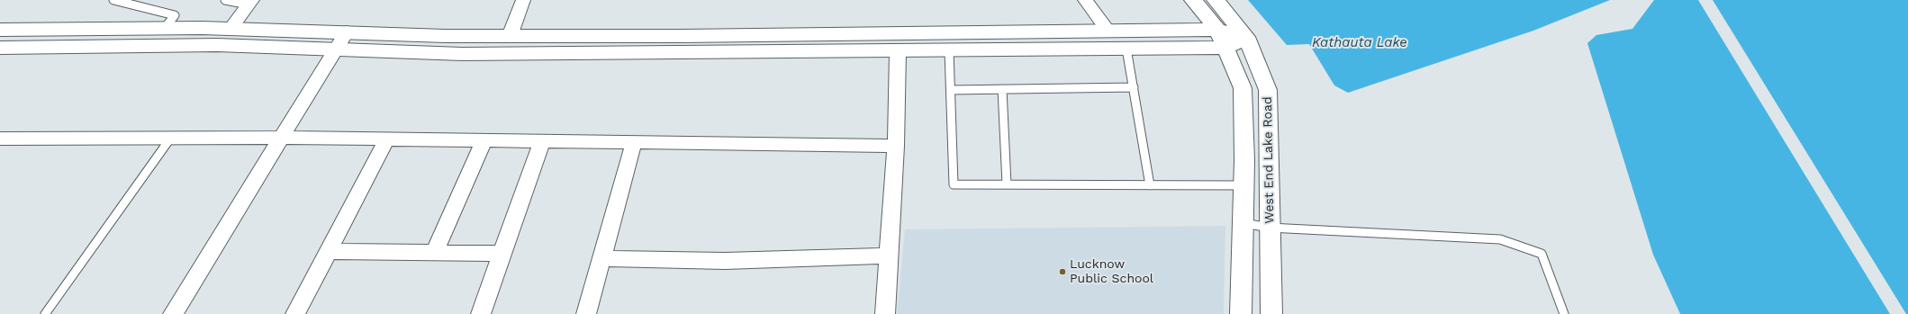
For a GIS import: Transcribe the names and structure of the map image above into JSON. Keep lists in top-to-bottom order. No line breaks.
{"streets":{"street":["West End Lake Road"]},"water":["Kathauta Lake"],"places":["Lucknow Public School"]}
